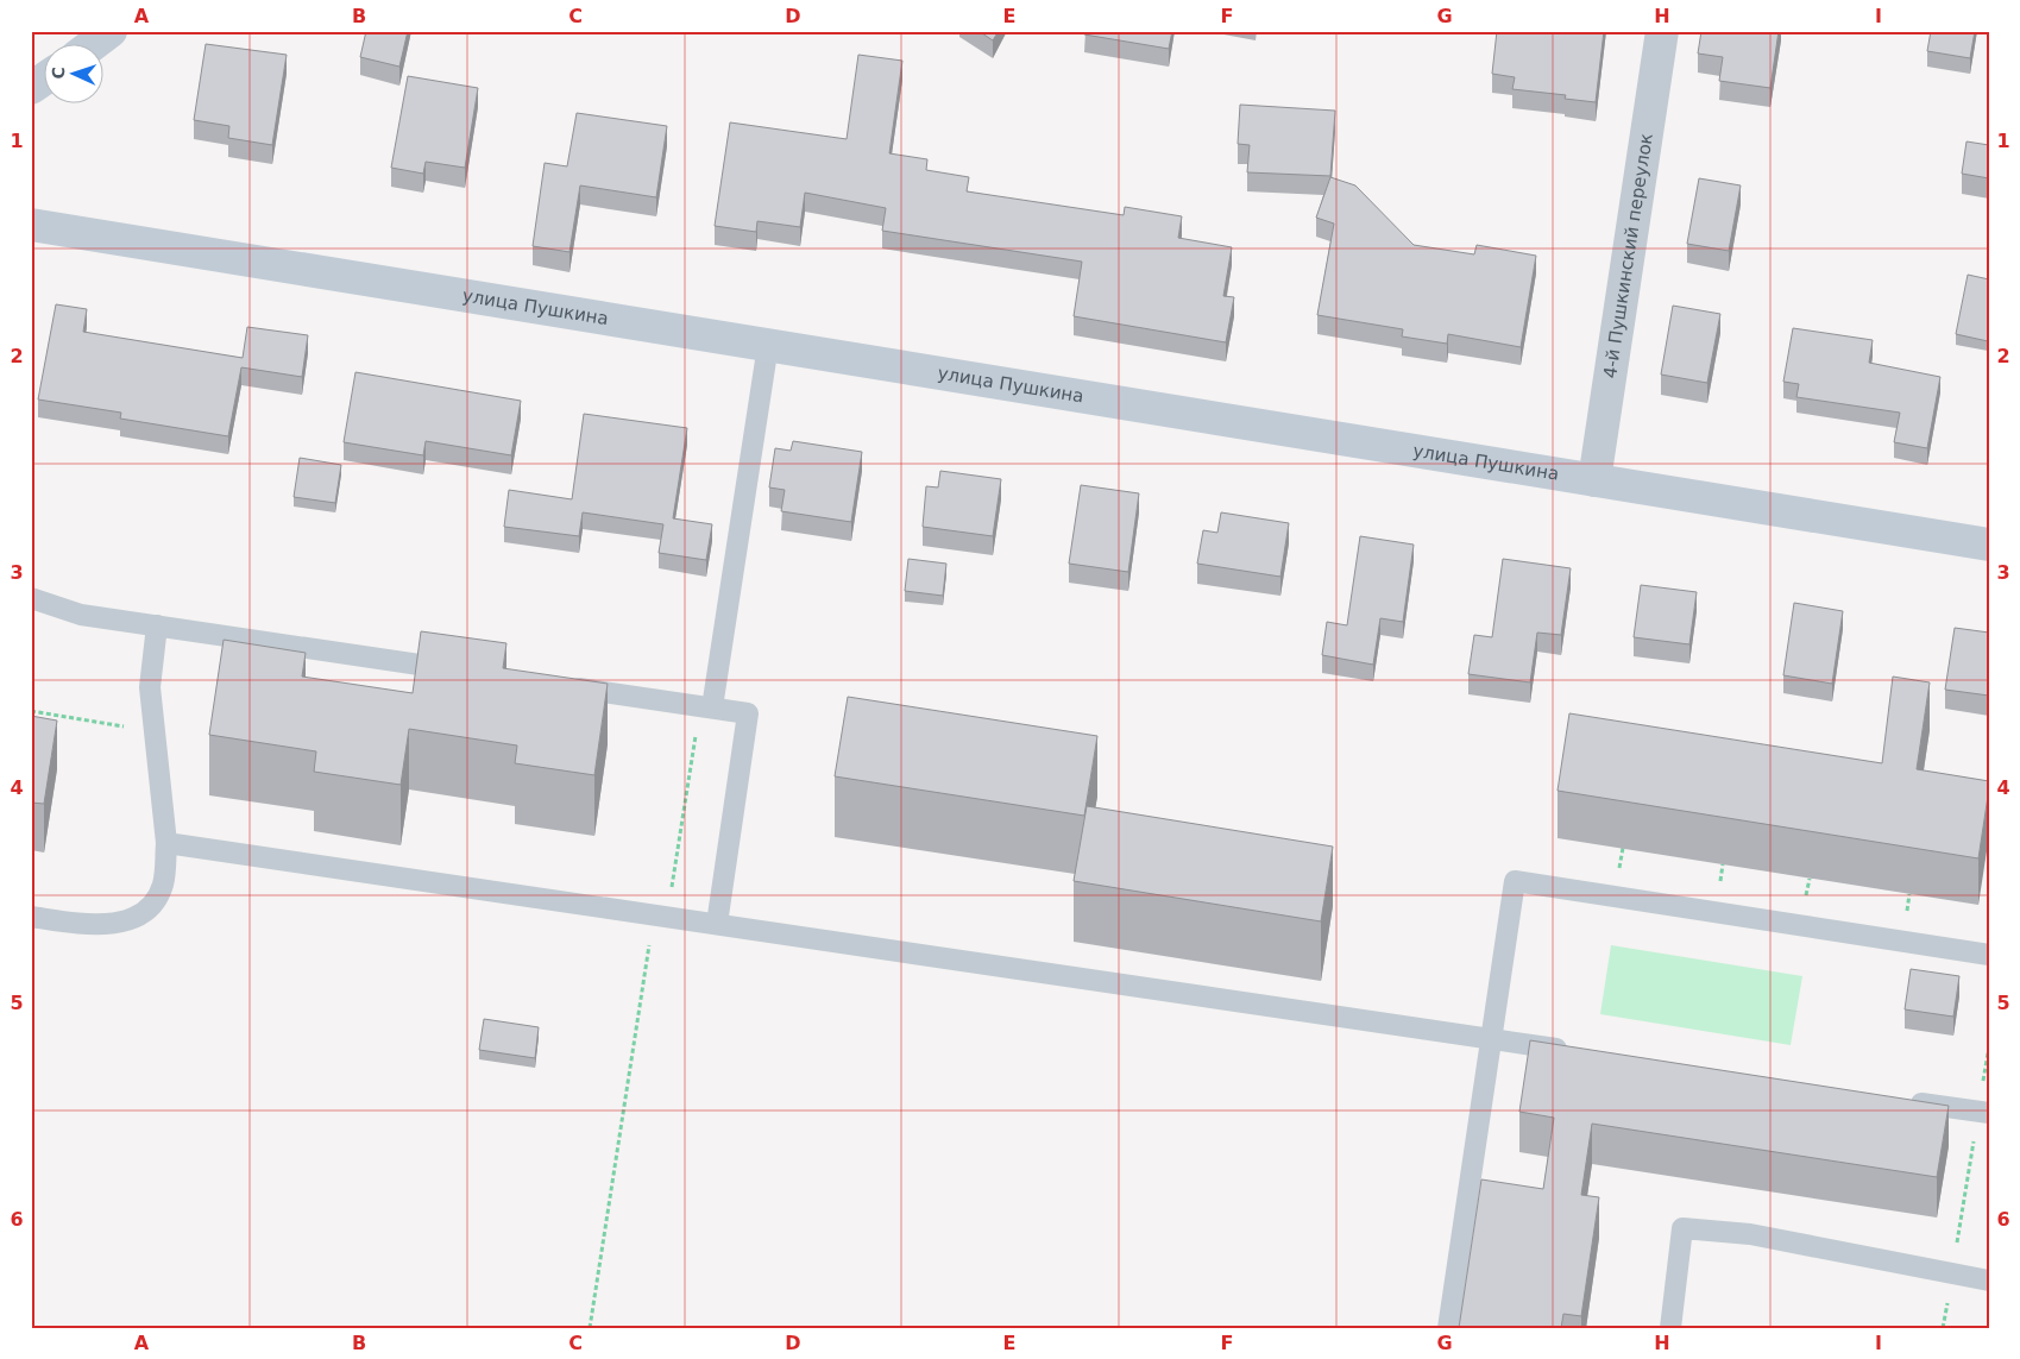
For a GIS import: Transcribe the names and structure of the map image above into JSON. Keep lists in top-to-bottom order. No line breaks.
{"streets":{"street":["4-й Пушкинский переулок","улица Пушкина"]},"crossings":[["4-й Пушкинский переулок","улица Пушкина"]],"north":"left","grid":{"columns":["A","B","C","D","E","F","G","H","I"],"rows":["1","2","3","4","5","6"]}}
